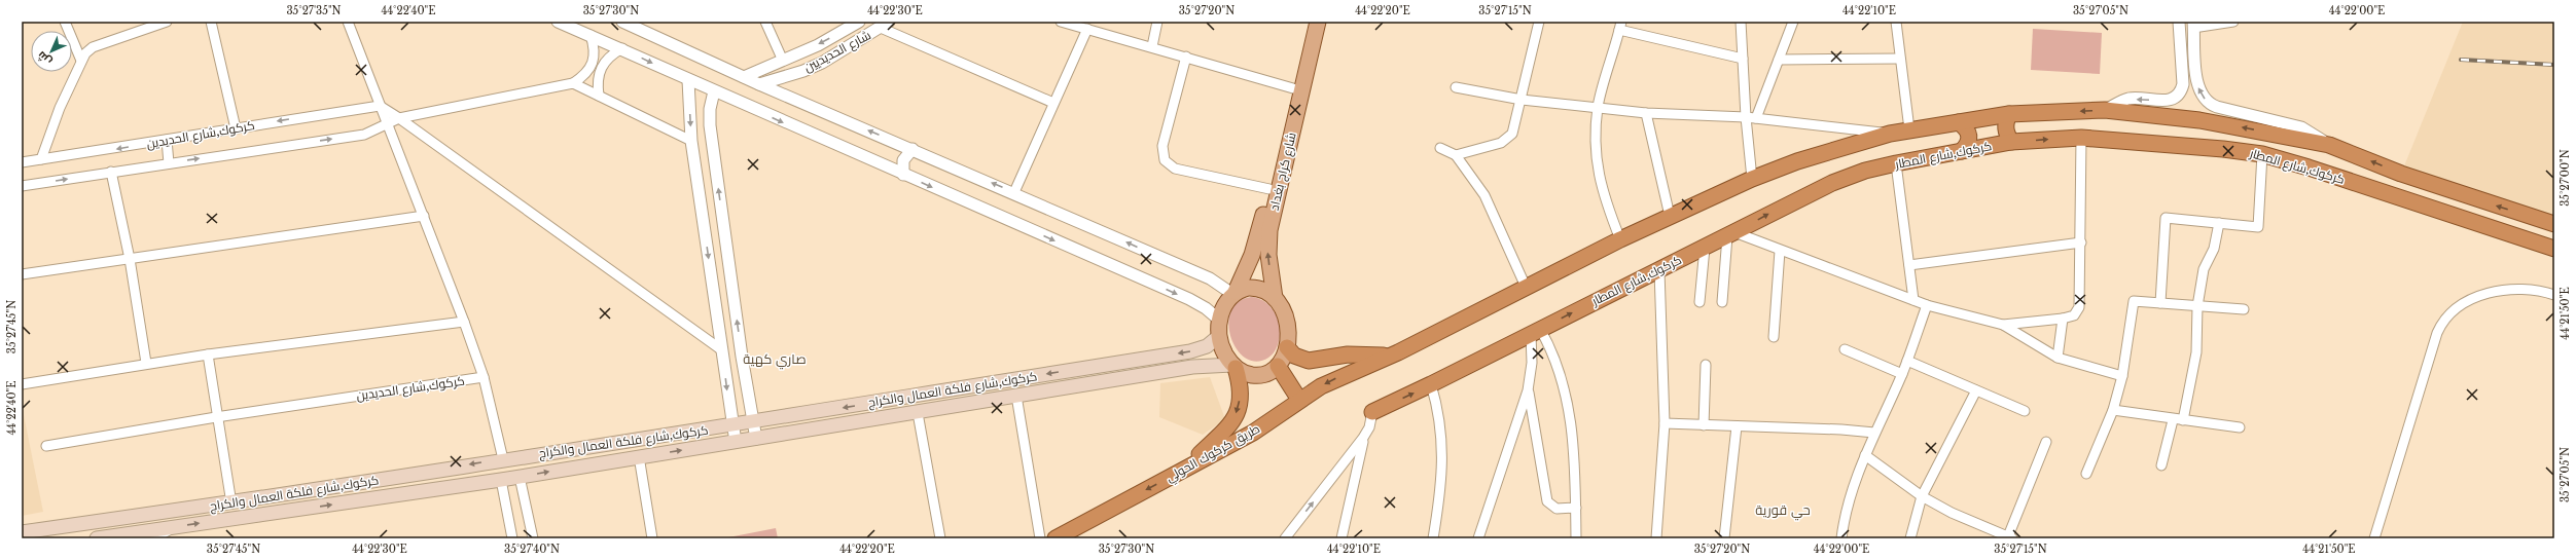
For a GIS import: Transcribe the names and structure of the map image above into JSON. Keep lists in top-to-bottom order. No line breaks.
{"streets":{"highway":["كركوك,شارع المطار","طريق كركوك الحولي"],"main road":["شارع كراج بغداد","كركوك,شارع فلكة العمال والكراج"],"street":["شارع الحديديين","كركوك,شارع الحديدين"]},"crossings":[["كركوك,شارع المطار","طريق كركوك الحولي"],["شارع كراج بغداد","كركوك,شارع فلكة العمال والكراج"]],"one_way":["طريق كركوك الحولي"],"districts":["صاري كهية","حي قورية"],"north":"bottom left","coordinates":["35°27'35\"N","44°22'40\"E","35°27'30\"N","44°22'30\"E","35°27'20\"N","44°22'20\"E","35°27'15\"N","44°22'10\"E","35°27'05\"N","44°22'00\"E","35°27'00\"N","44°21'50\"E","35°27'45\"N","35°27'40\"N"]}
